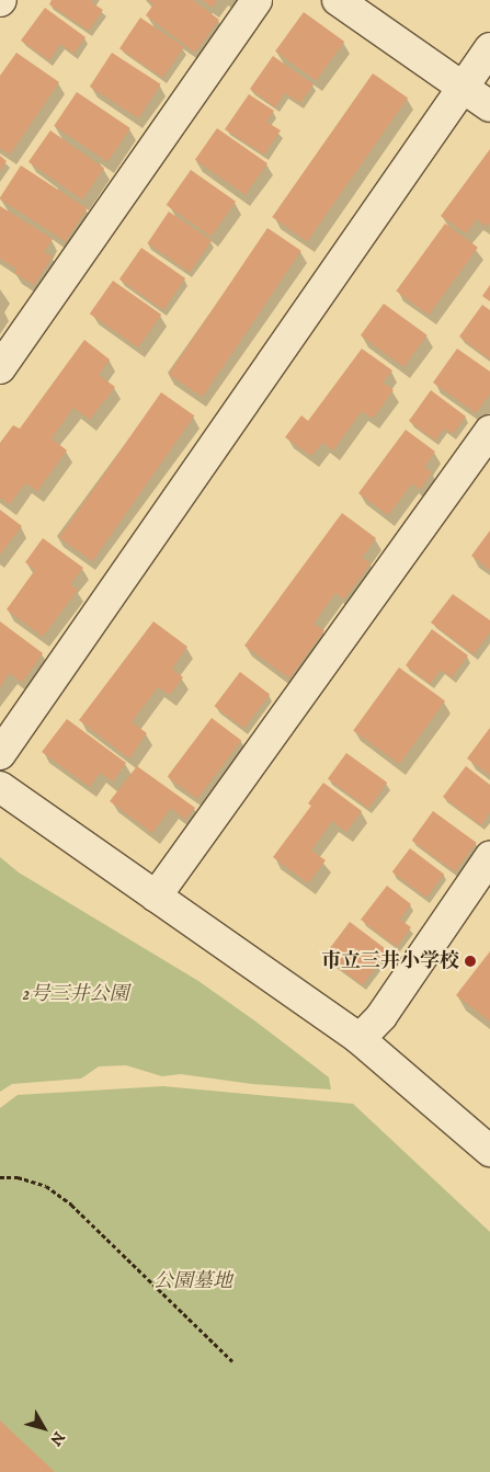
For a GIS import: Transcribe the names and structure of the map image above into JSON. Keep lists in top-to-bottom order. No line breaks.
{"parks":["2号三井公園","公園墓地"],"places":["市立三井小学校"],"north":"bottom right"}
